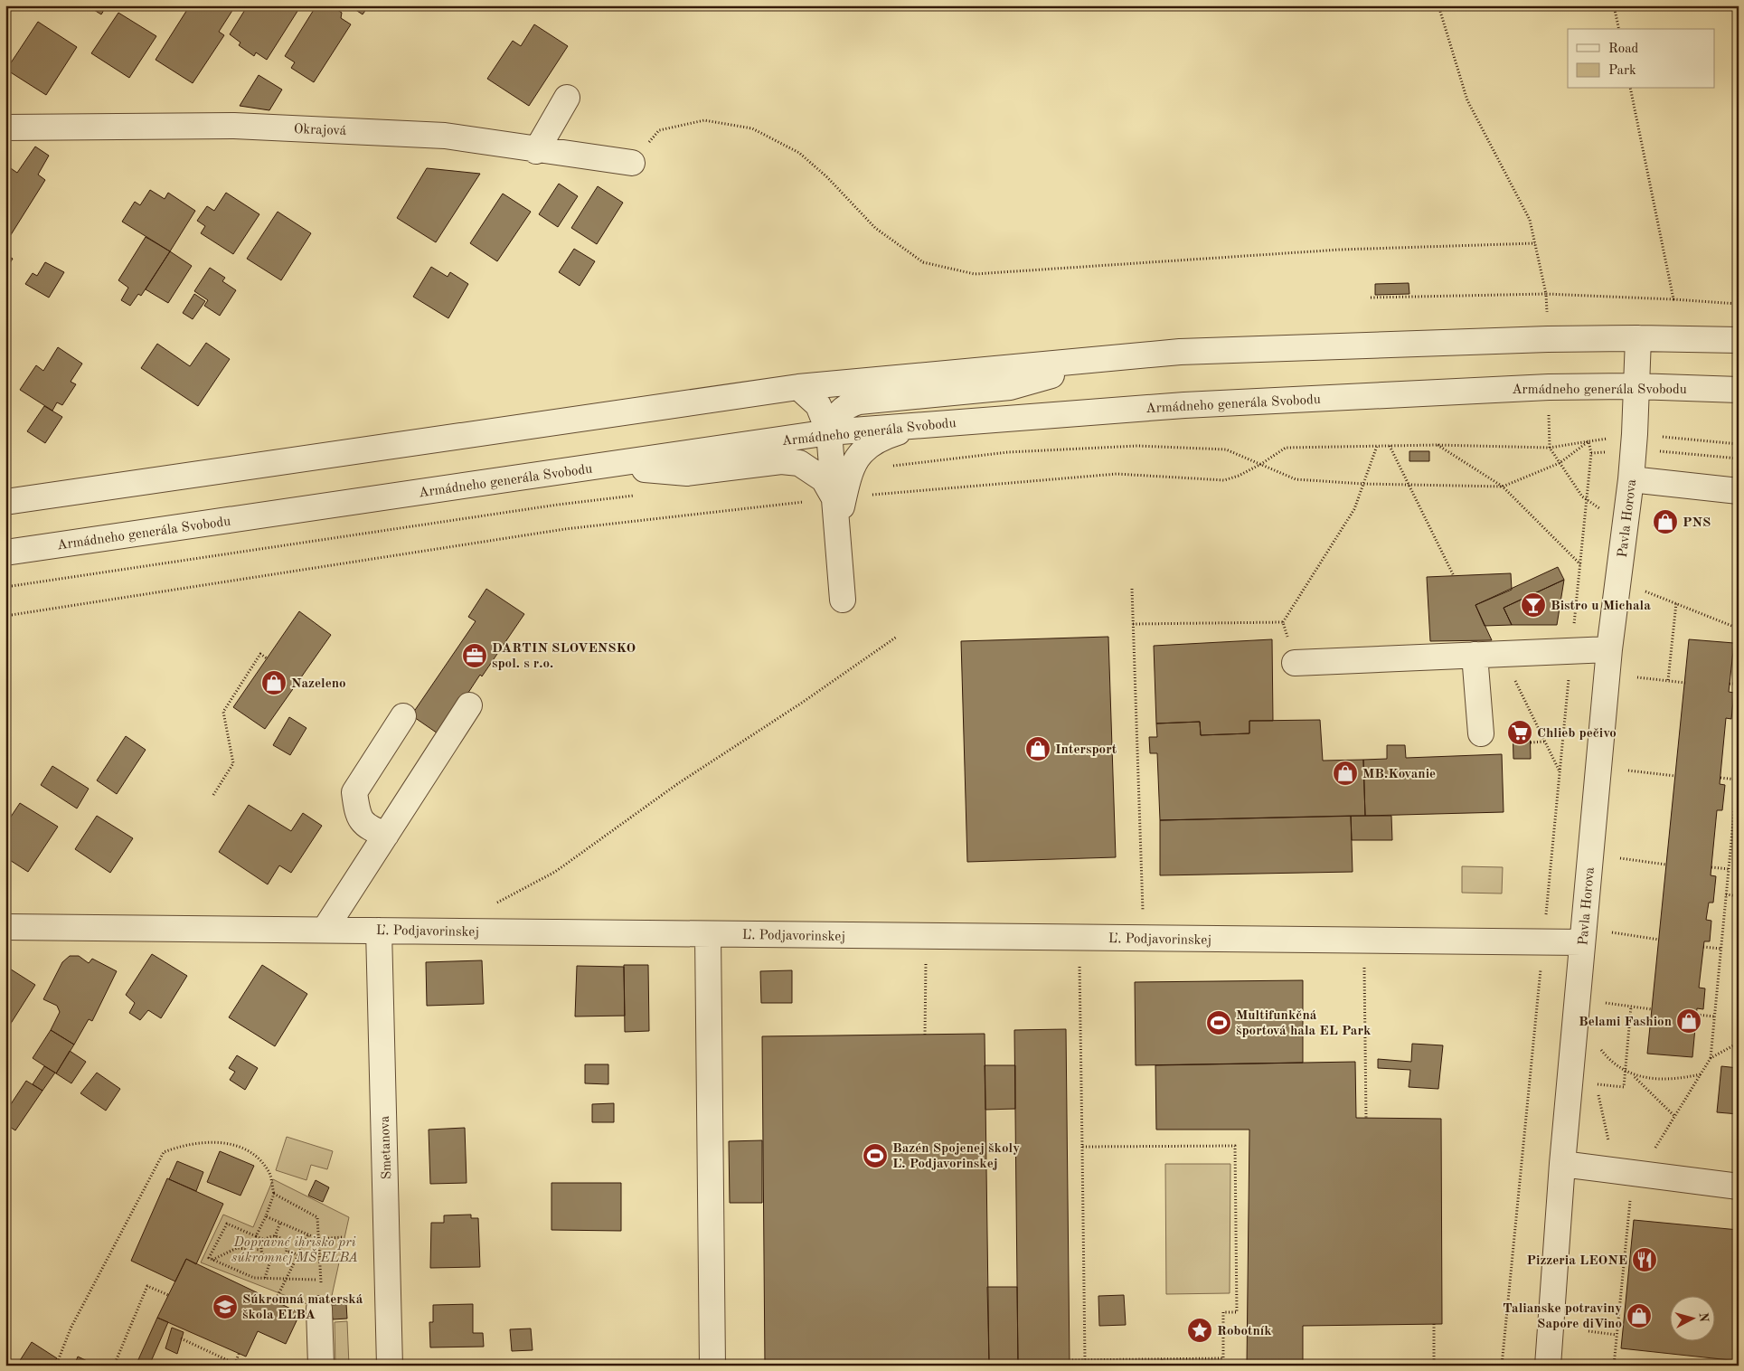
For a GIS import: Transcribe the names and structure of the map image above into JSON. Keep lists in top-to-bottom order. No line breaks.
{"streets":{"street":["Okrajová","Armádneho generála Svobodu","Pavla Horova","Ľ. Podjavorinskej","Smetanova"]},"crossings":[["Armádneho generála Svobodu","Pavla Horova"],["Pavla Horova","Ľ. Podjavorinskej"],["Ľ. Podjavorinskej","Smetanova"]],"parks":["Dopravné ihrisko pri súkromnej MŠ ELBA"],"places":{"shop":["PNS","Nazeleno","Intersport","MB.Kovanie","Belami Fashion","Talianske potraviny Sapore diVino"],"bar":["Bistro u Michala"],"office":["DARTIN SLOVENSKO spol. s r.o."],"supermarket":["Chlieb pečivo"],"sports":["Multifunkčná športová hala EL Park","Bazén Spojenej školy Ľ. Podjavorinskej"],"restaurant":["Pizzeria LEONE"],"school or university":["Súkromná materská škola ELBA"],"place":["Robotník"]},"legend":["Road","Park"],"north":"right"}
